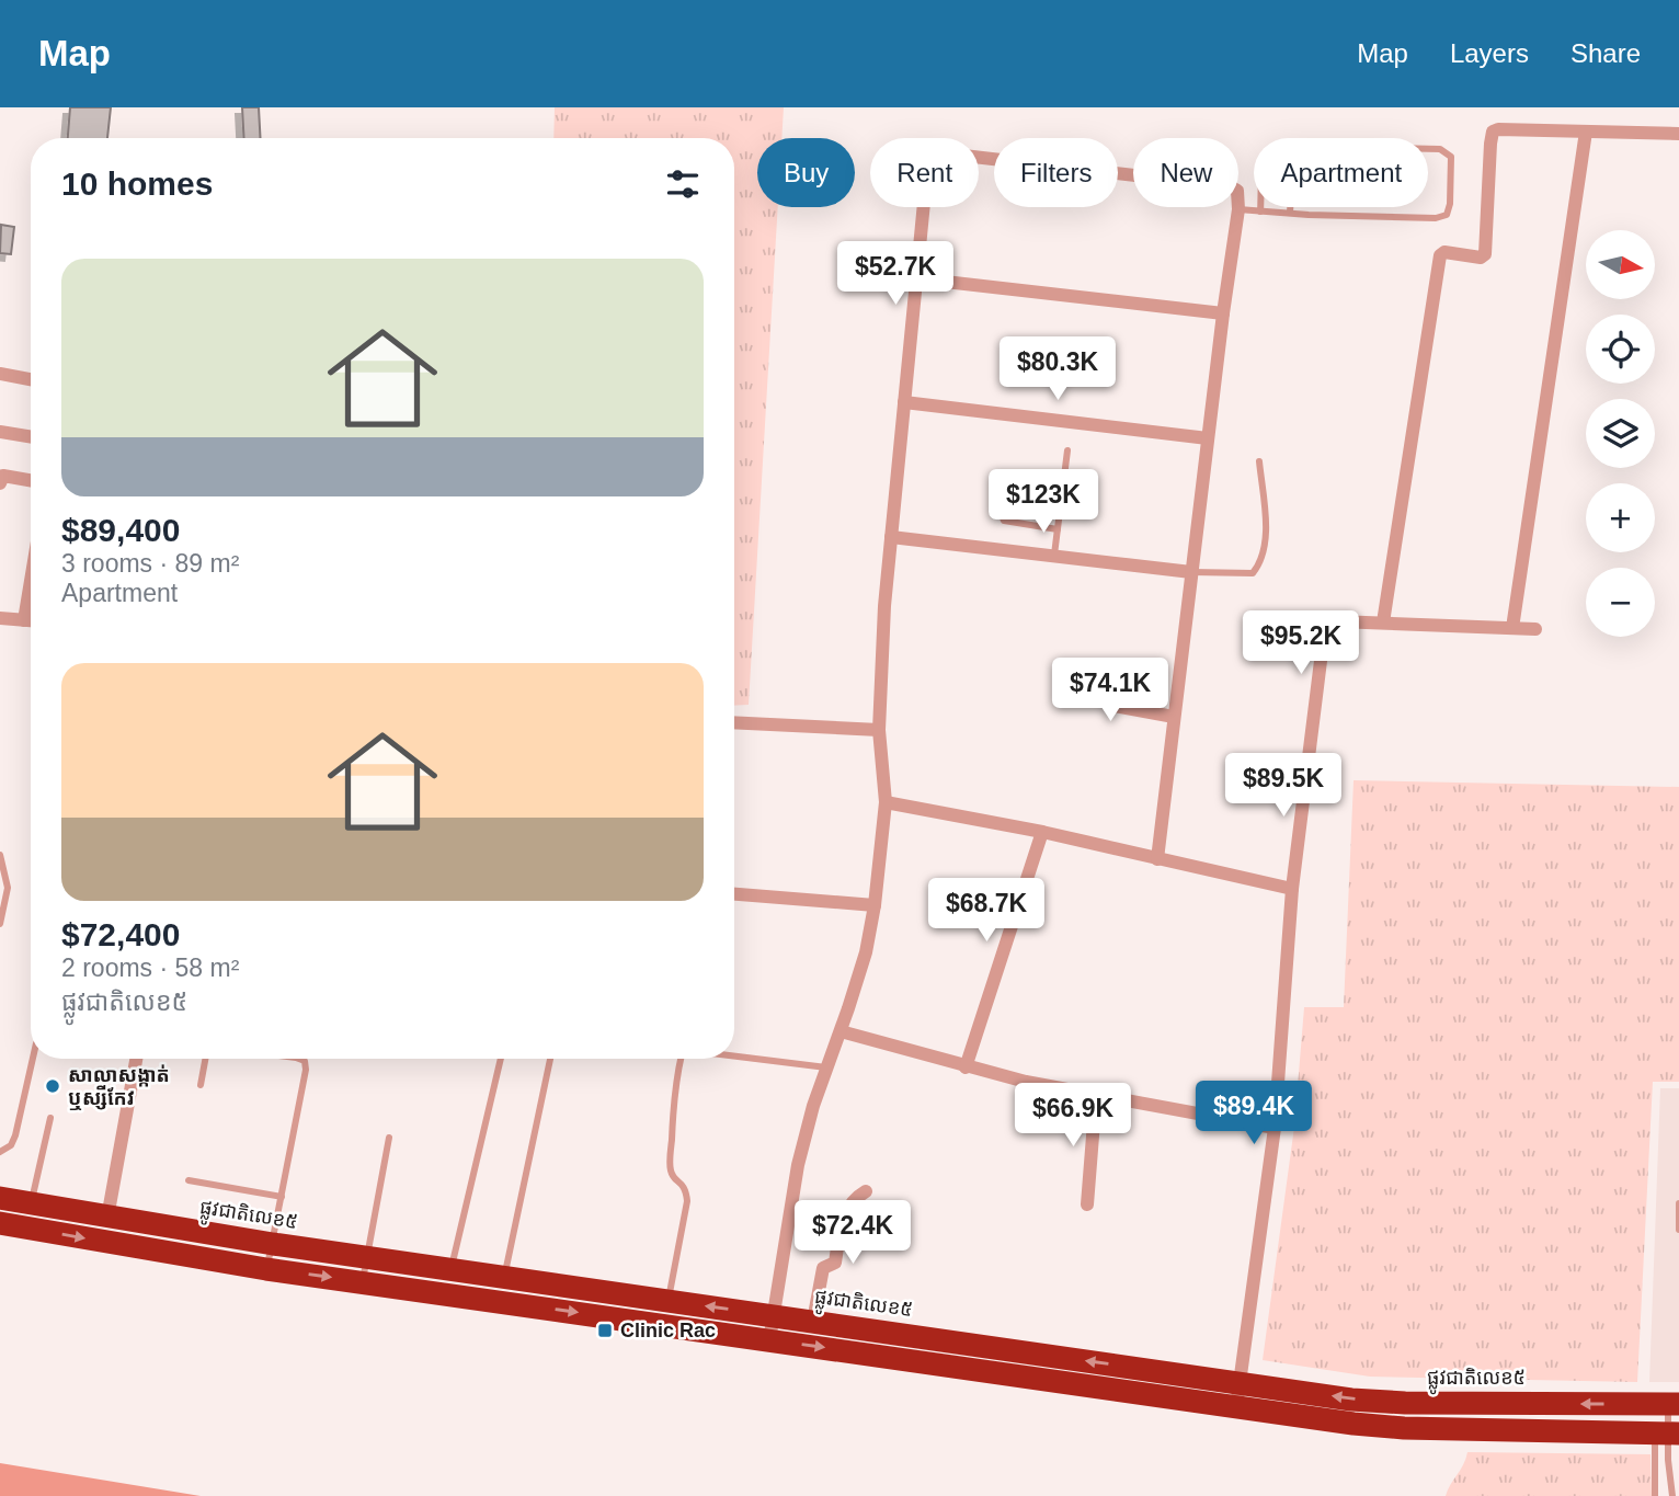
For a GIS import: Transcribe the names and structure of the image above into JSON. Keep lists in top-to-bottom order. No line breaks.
{"streets":{"highway":["ផ្លូវជាតិលេខ៥"]},"places":{"other":["សាលាសង្កាត់ ឬស្សីកែវ"],"transit":["Clinic Rac"]},"north":"right","page":{"header":"Map","nav":["Map","Layers","Share"],"chip":["Buy","Rent","Filters","New","Apartment"],"heading":"10 homes","map_buttons":["+","−"],"list":[{"name":"$89,400","note":"3 rooms · 89 m² · Apartment"},{"name":"$72,400","note":"2 rooms · 58 m² · ផ្លូវជាតិលេខ៥"}],"price":["$52.7K","$80.3K","$123K","$95.2K","$74.1K","$89.5K","$68.7K","$89.4K","$66.9K","$72.4K"]}}
